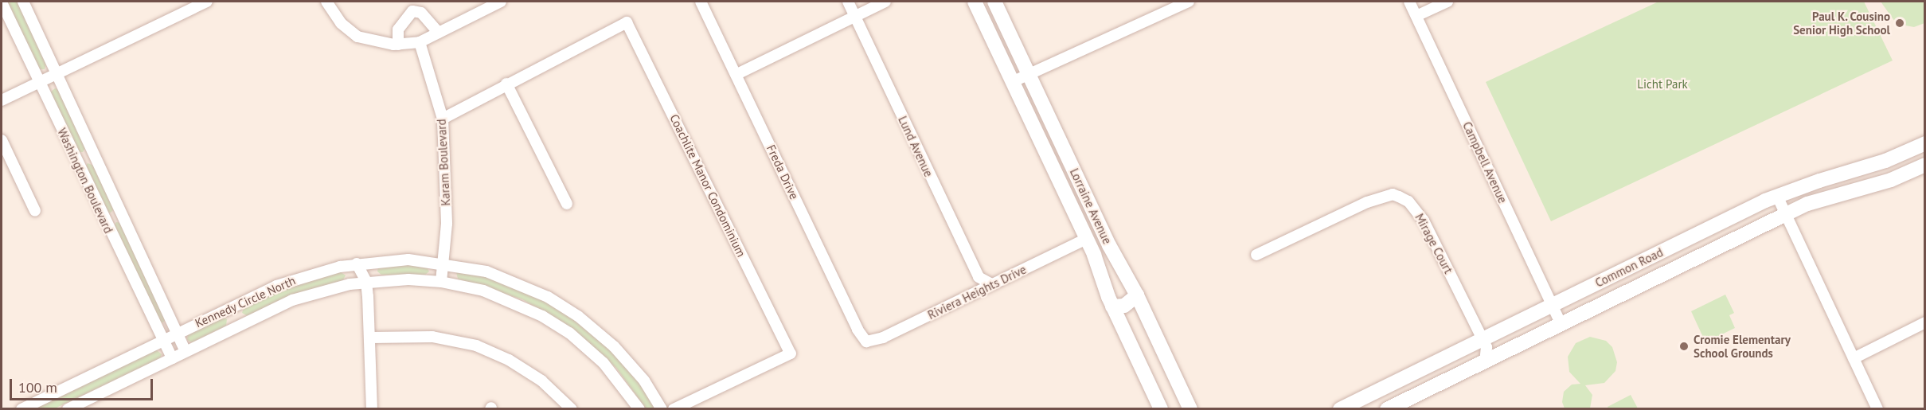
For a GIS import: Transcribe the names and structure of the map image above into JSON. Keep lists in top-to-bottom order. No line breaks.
{"streets":{"street":["Lund Avenue","Karam Boulevard","Campbell Avenue","Freda Drive","Washington Boulevard","Coachlite Manor Condominium","Lorraine Avenue","Mirage Court","Common Road","Riviera Heights Drive","Kennedy Circle North"]},"crossings":[["Lund Avenue","Riviera Heights Drive"],["Karam Boulevard","Coachlite Manor Condominium"],["Karam Boulevard","Kennedy Circle North"],["Campbell Avenue","Common Road"],["Freda Drive","Riviera Heights Drive"],["Washington Boulevard","Kennedy Circle North"],["Lorraine Avenue","Riviera Heights Drive"],["Mirage Court","Common Road"]],"parks":["Licht Park"],"places":["Paul K. Cousino Senior High School","Cromie Elementary School Grounds"],"scale_bar":"100 m"}
